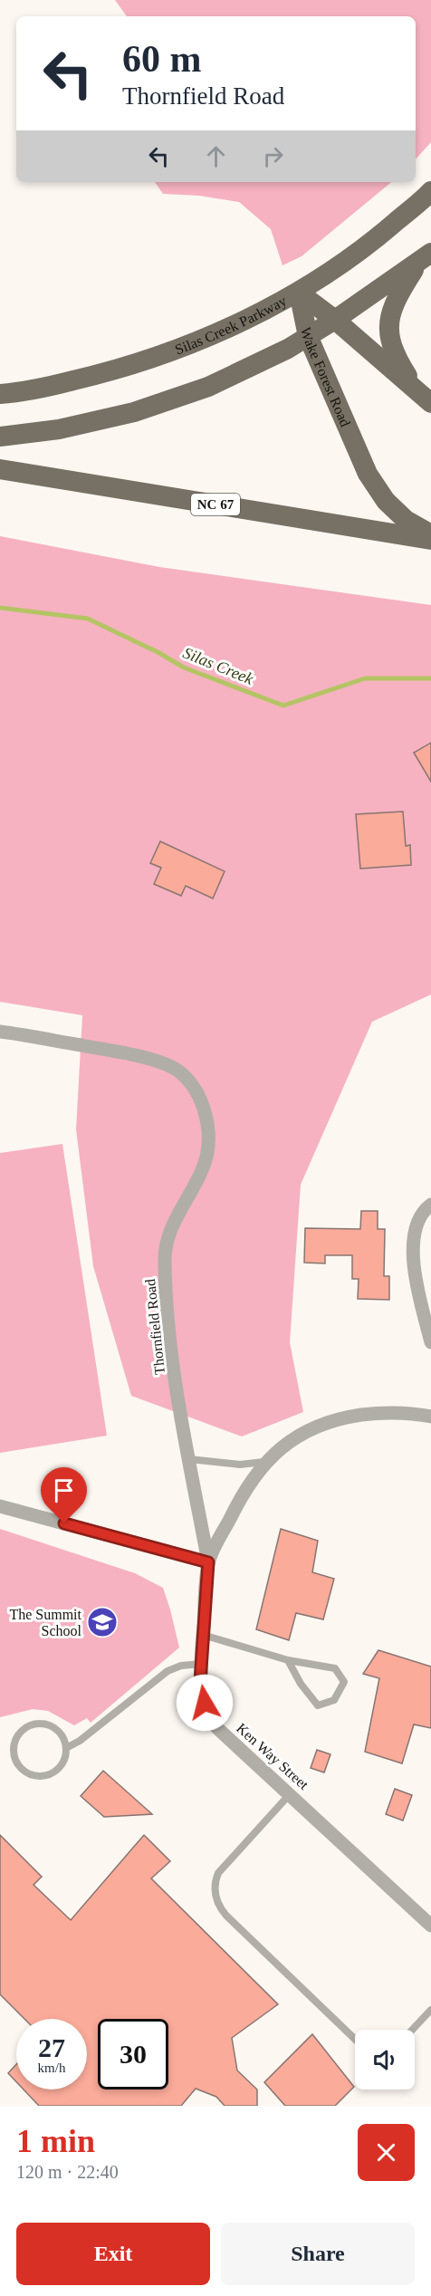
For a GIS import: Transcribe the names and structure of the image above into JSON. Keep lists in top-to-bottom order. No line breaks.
{"streets":{"main road":["Silas Creek Parkway","Wake Forest Road","NC 67"],"street":["Thornfield Road","Ken Way Street"]},"crossings":[["Silas Creek Parkway","Wake Forest Road"],["Thornfield Road","Ken Way Street"]],"water":["Silas Creek"],"places":{"school or university":["The Summit School"]},"page":{"turn":["60 m","Thornfield Road"],"speed":"27 km/h","limit":"30","heading":["1 min","120 m · 22:40"],"buttons":["Exit","Share"]}}
